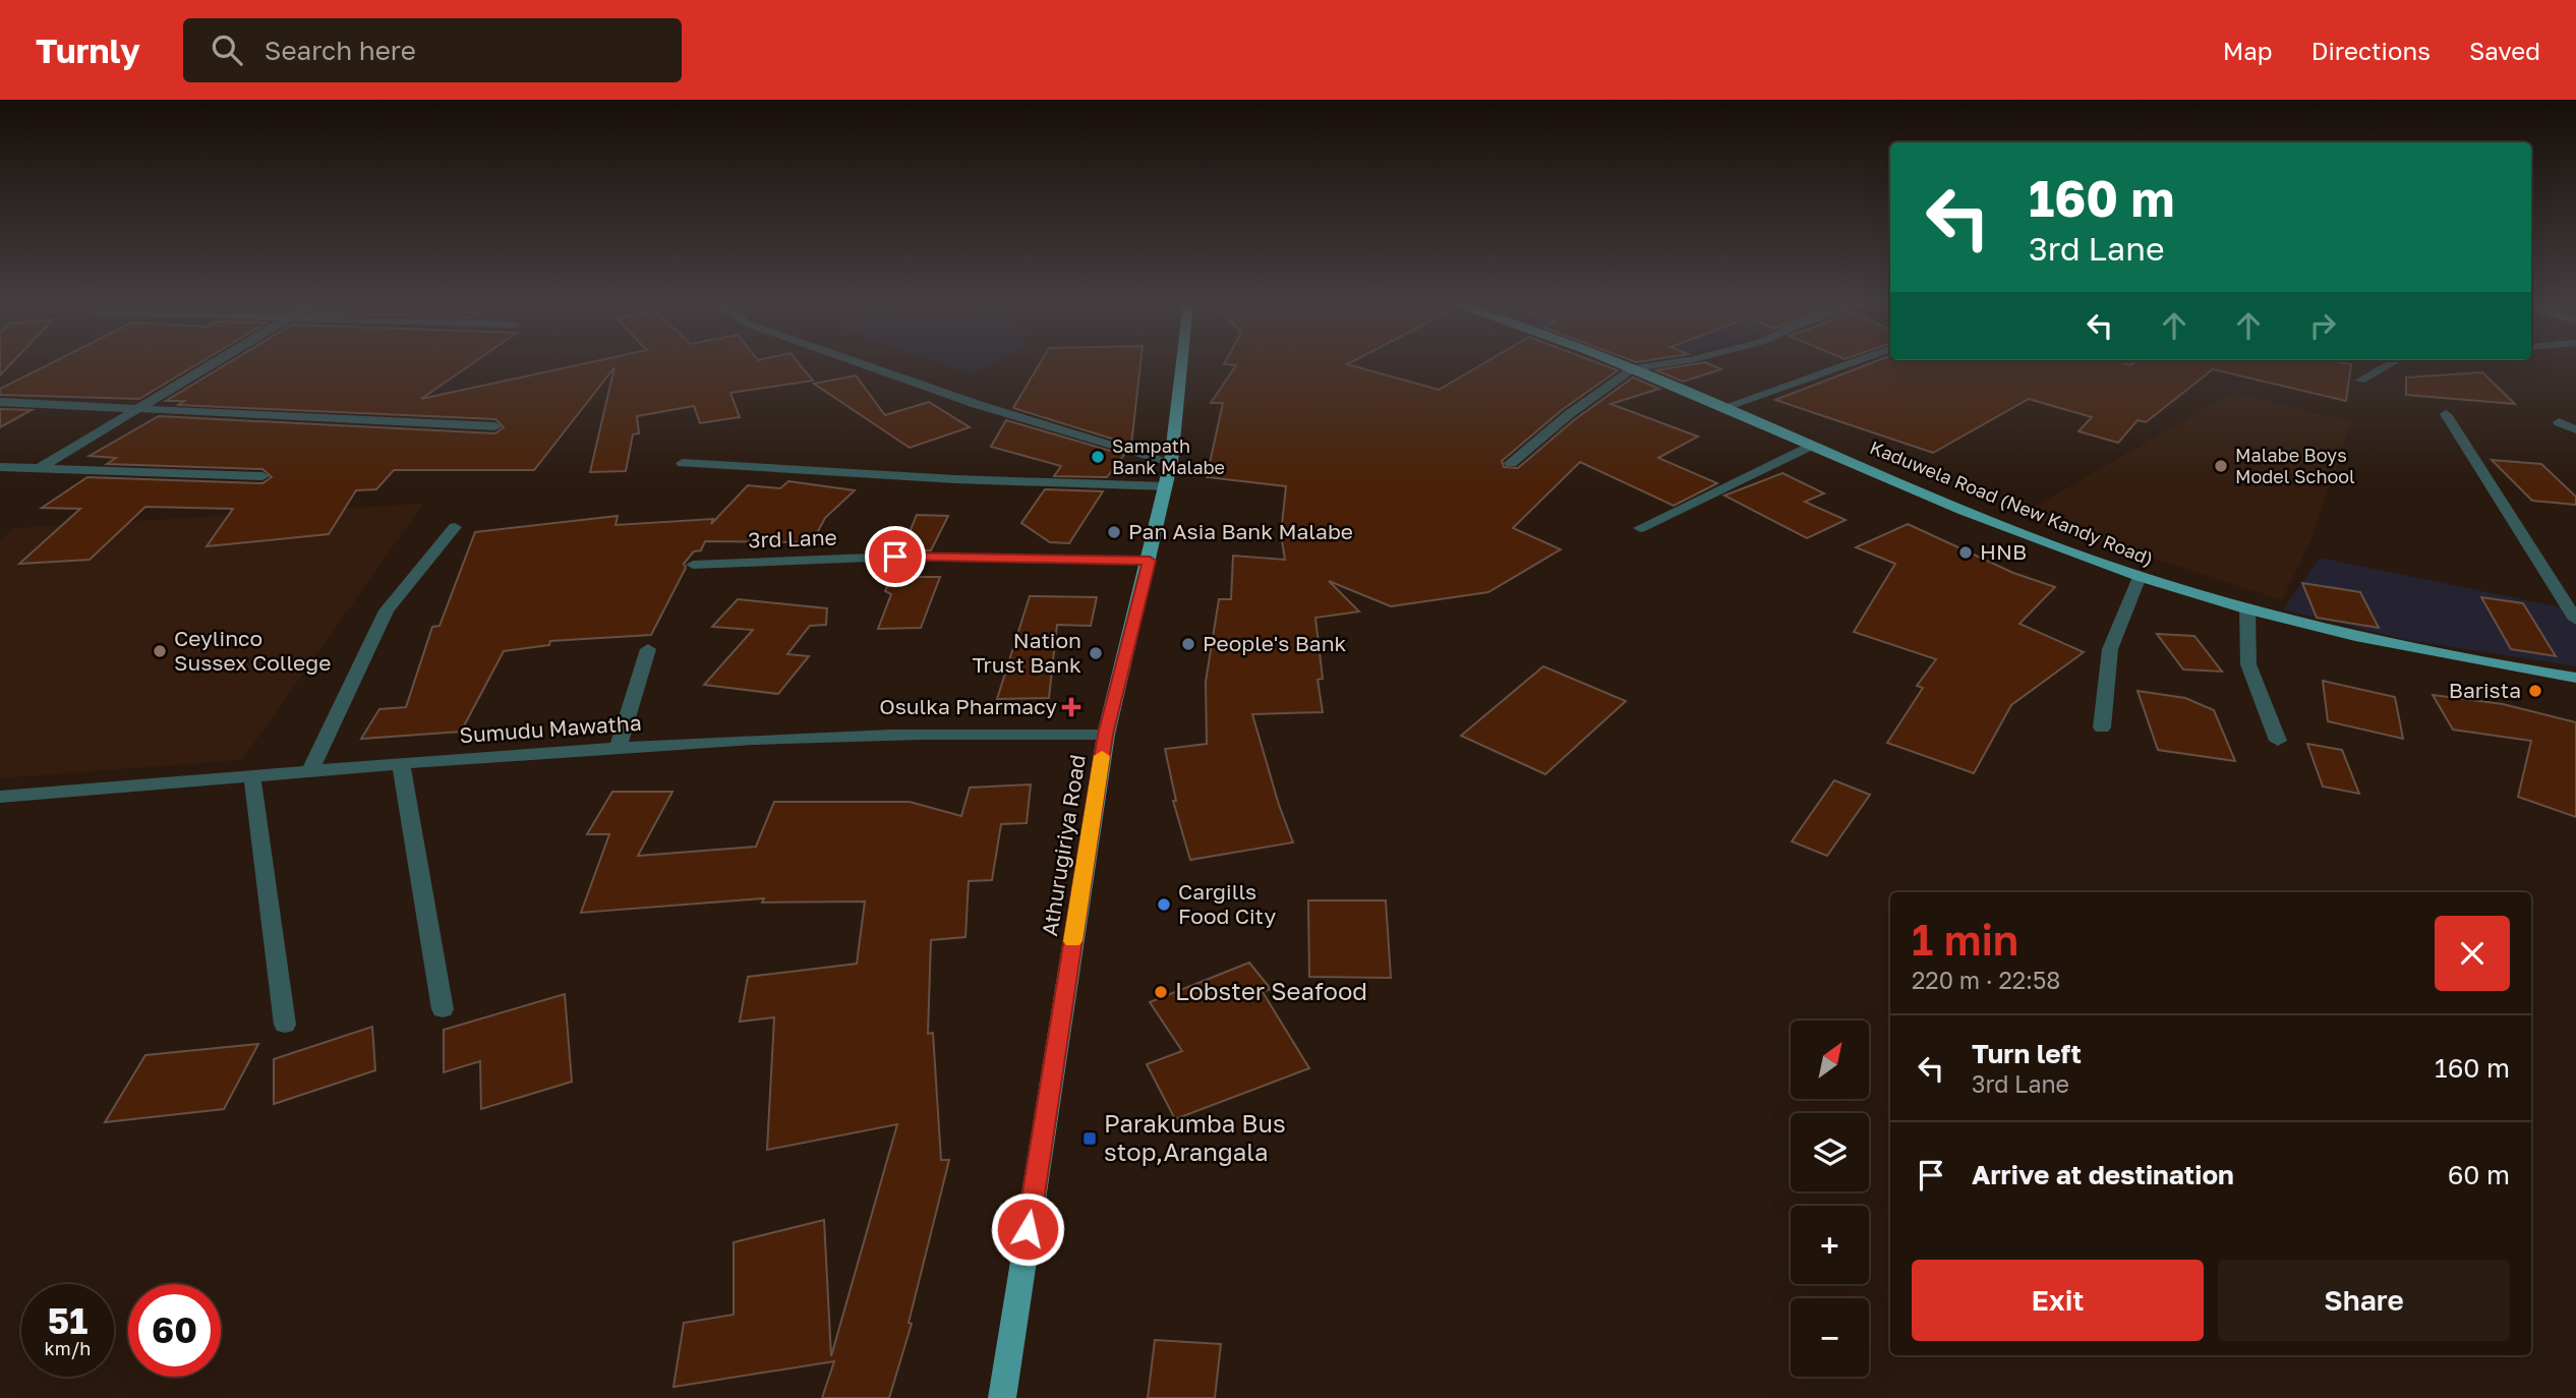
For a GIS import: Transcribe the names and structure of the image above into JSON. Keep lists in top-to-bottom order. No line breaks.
{"streets":{"main road":["Kaduwela Road (New Kandy Road)","Athurugiriya Road"],"street":["3rd Lane","Sumudu Mawatha"]},"crossings":[["3rd Lane","Athurugiriya Road"],["Sumudu Mawatha","Athurugiriya Road"]],"places":{"other":["Sampath Bank Malabe","Malabe Boys Model School","Pan Asia Bank Malabe","HNB","People's Bank","Ceylinco Sussex College","Nation Trust Bank","Barista","Cargills Food City","Lobster Seafood"],"health":["Osulka Pharmacy"],"transit":["Parakumba Bus stop,Arangala"]},"north":"top right","page":{"header":"Turnly","search":"Search here","nav":["Map","Directions","Saved"],"turn":["160 m","3rd Lane"],"heading":["1 min","220 m · 22:58"],"list":[{"name":"Turn left","note":"3rd Lane","value":"160 m"},{"name":"Arrive at destination","value":"60 m"}],"map_buttons":["+","−"],"buttons":["Exit","Share"],"speed":"51 km/h","limit":"60"}}
